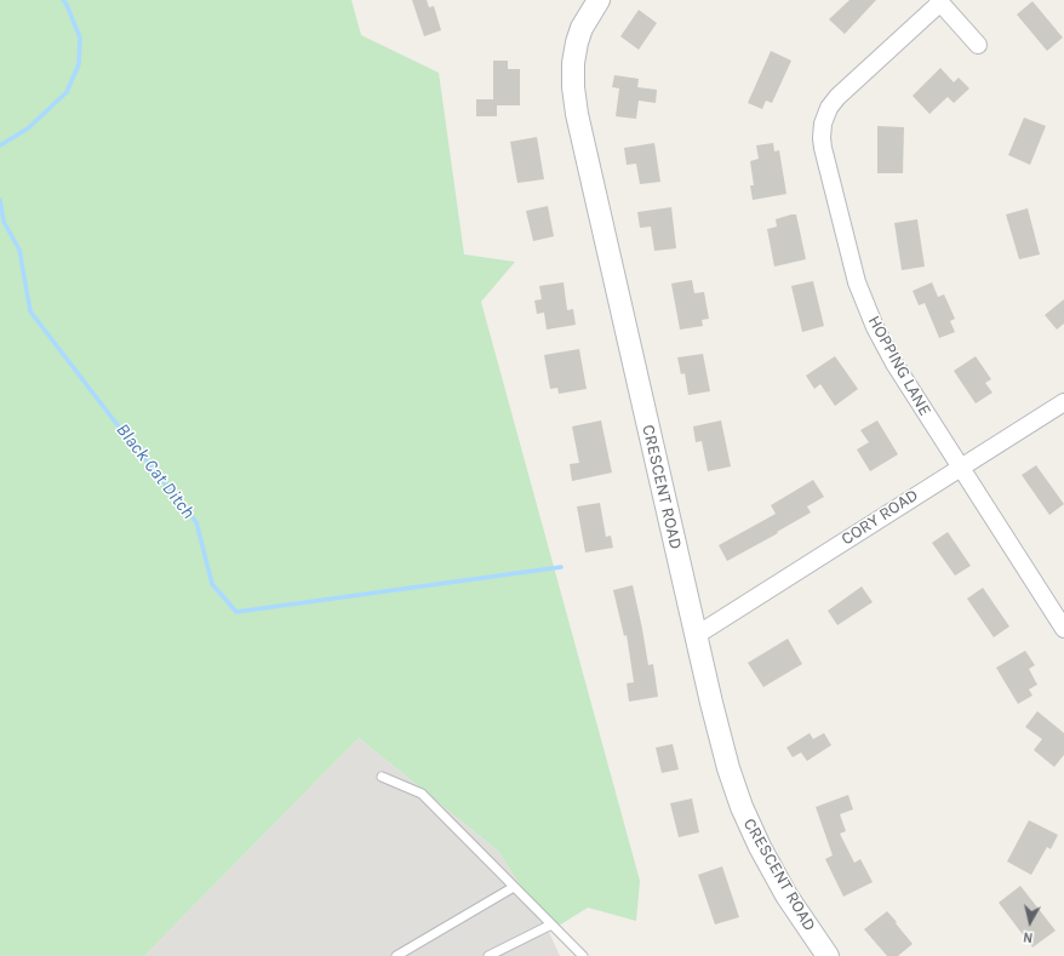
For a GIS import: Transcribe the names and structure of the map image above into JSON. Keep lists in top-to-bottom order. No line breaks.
{"streets":{"street":["HOPPING LANE","CRESCENT ROAD","CORY ROAD"]},"crossings":[["HOPPING LANE","CORY ROAD"],["CRESCENT ROAD","CORY ROAD"]],"water":["Black Cat Ditch"],"north":"bottom"}
